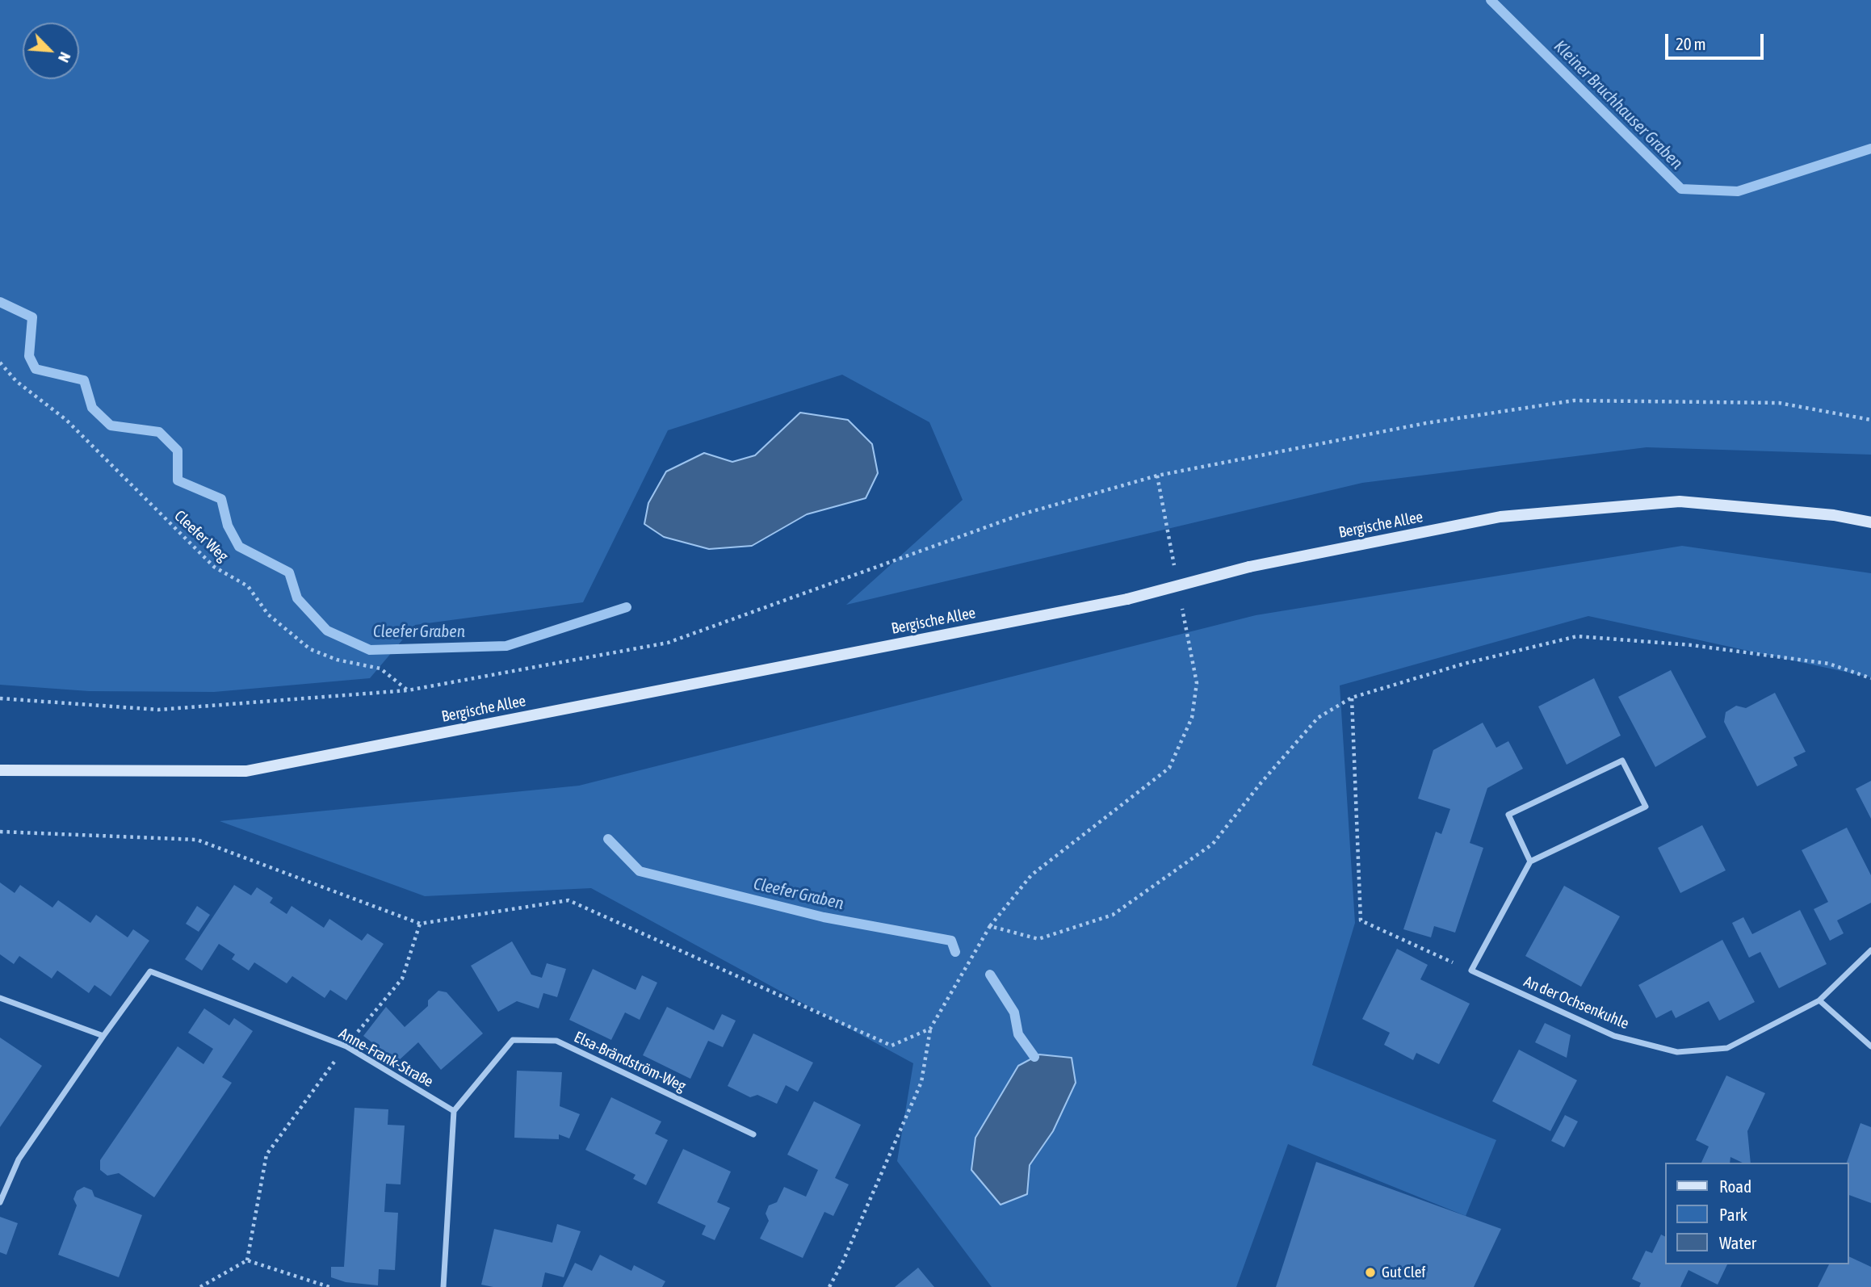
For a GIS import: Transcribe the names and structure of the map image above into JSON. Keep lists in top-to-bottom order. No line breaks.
{"streets":{"main road":["Bergische Allee"],"street":["An der Ochsenkuhle","Anne-Frank-Straße","Elsa-Brändström-Weg"],"path":["Cleefer Weg"]},"crossings":[["Anne-Frank-Straße","Elsa-Brändström-Weg"]],"water":["Kleiner Bruchhauser Graben","Cleefer Graben"],"places":["Gut Clef"],"legend":["Road","Park","Water"],"scale_bar":"20 m","north":"bottom right"}
